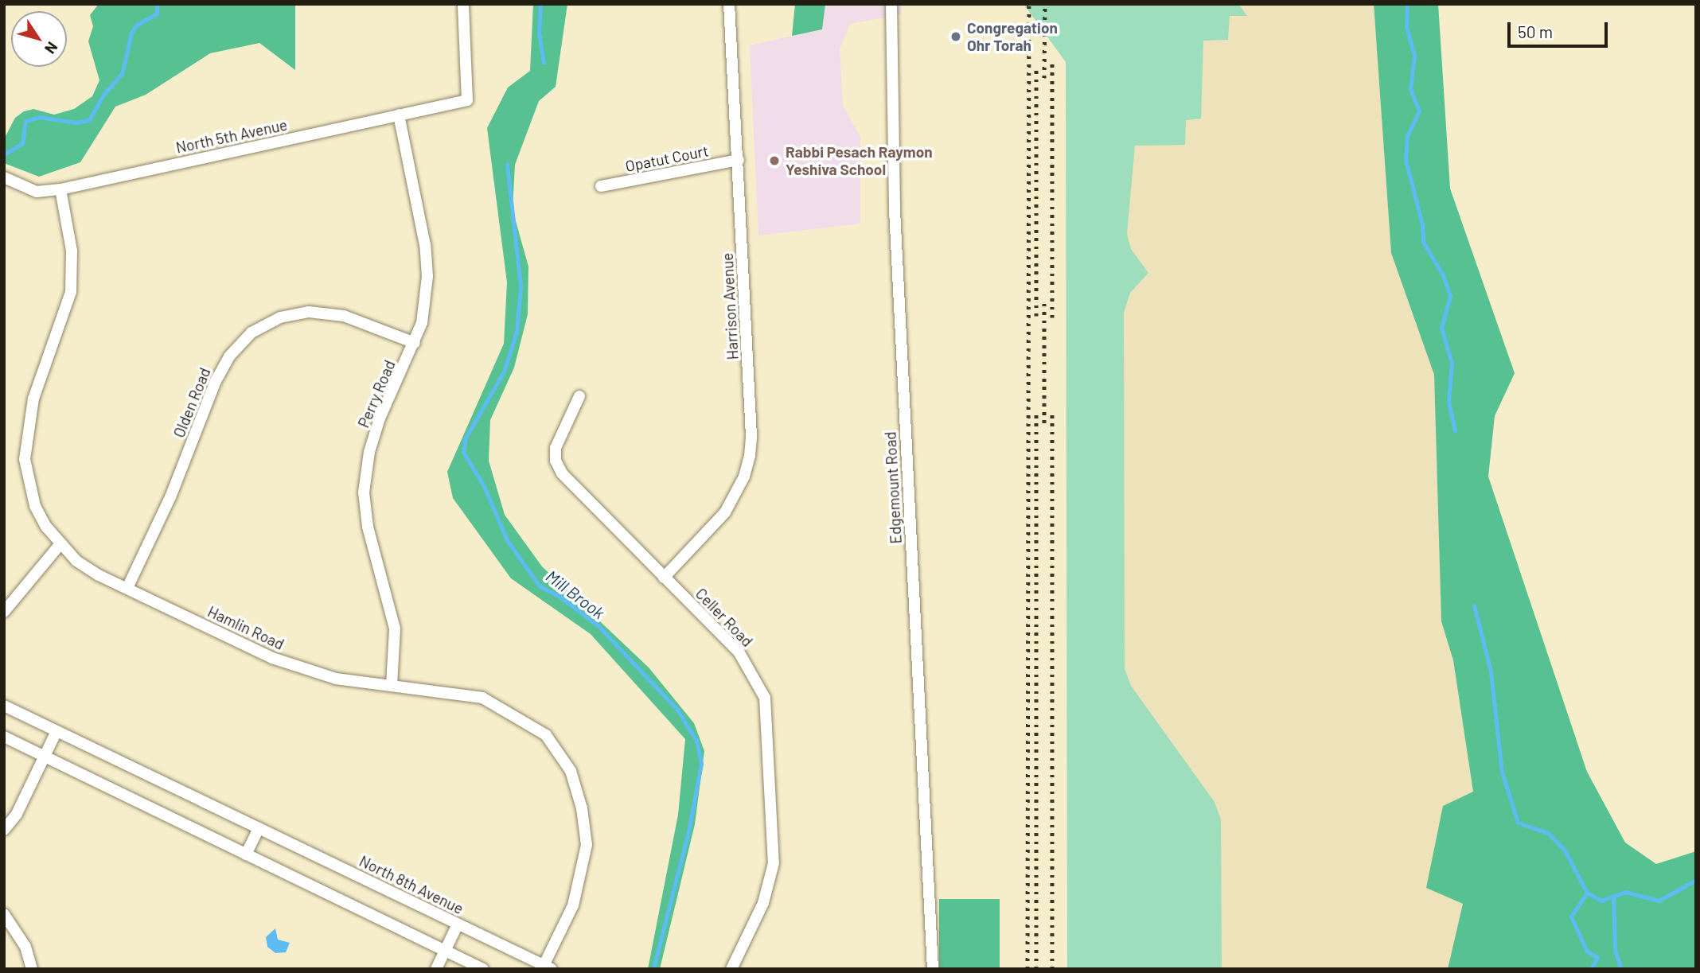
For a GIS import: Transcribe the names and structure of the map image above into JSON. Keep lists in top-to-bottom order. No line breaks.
{"streets":{"street":["North 5th Avenue","Opatut Court","Harrison Avenue","Perry Road","Olden Road","Edgemount Road","Celler Road","Hamlin Road","North 8th Avenue"]},"crossings":[["North 5th Avenue","Perry Road"],["North 5th Avenue","Hamlin Road"],["Opatut Court","Harrison Avenue"],["Harrison Avenue","Celler Road"],["Perry Road","Olden Road"],["Perry Road","Hamlin Road"],["Olden Road","Hamlin Road"],["Hamlin Road","North 8th Avenue"]],"water":["Mill Brook"],"places":["Congregation Ohr Torah","Rabbi Pesach Raymon Yeshiva School"],"scale_bar":"50 m","north":"bottom right"}
